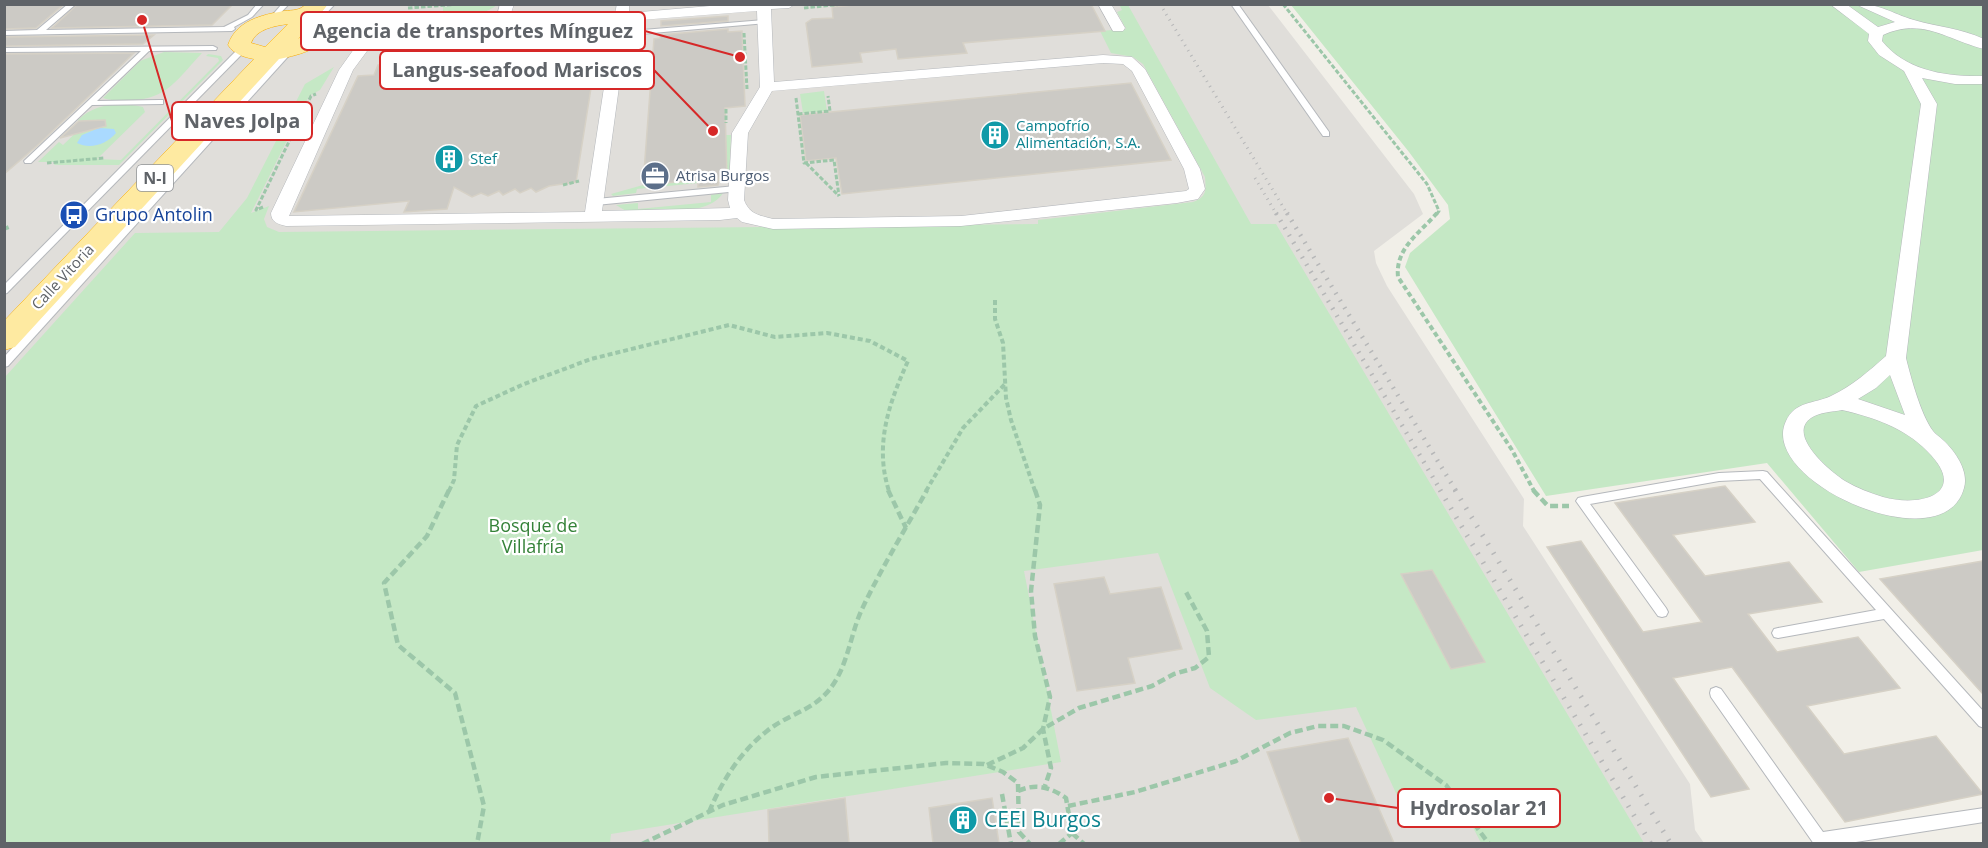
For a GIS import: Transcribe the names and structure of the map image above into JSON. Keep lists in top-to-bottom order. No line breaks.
{"streets":{"highway":["N-I","Calle Vitoria"]},"parks":["Bosque de Villafría"],"places":{"other":["Naves Jolpa","Agencia de transportes Mínguez","Langus-seafood Mariscos","Hydrosolar 21"],"building":["Campofrío Alimentación, S.A.","Stef","CEEI Burgos"],"office":["Atrisa Burgos"],"bus stop":["Grupo Antolin"]}}
